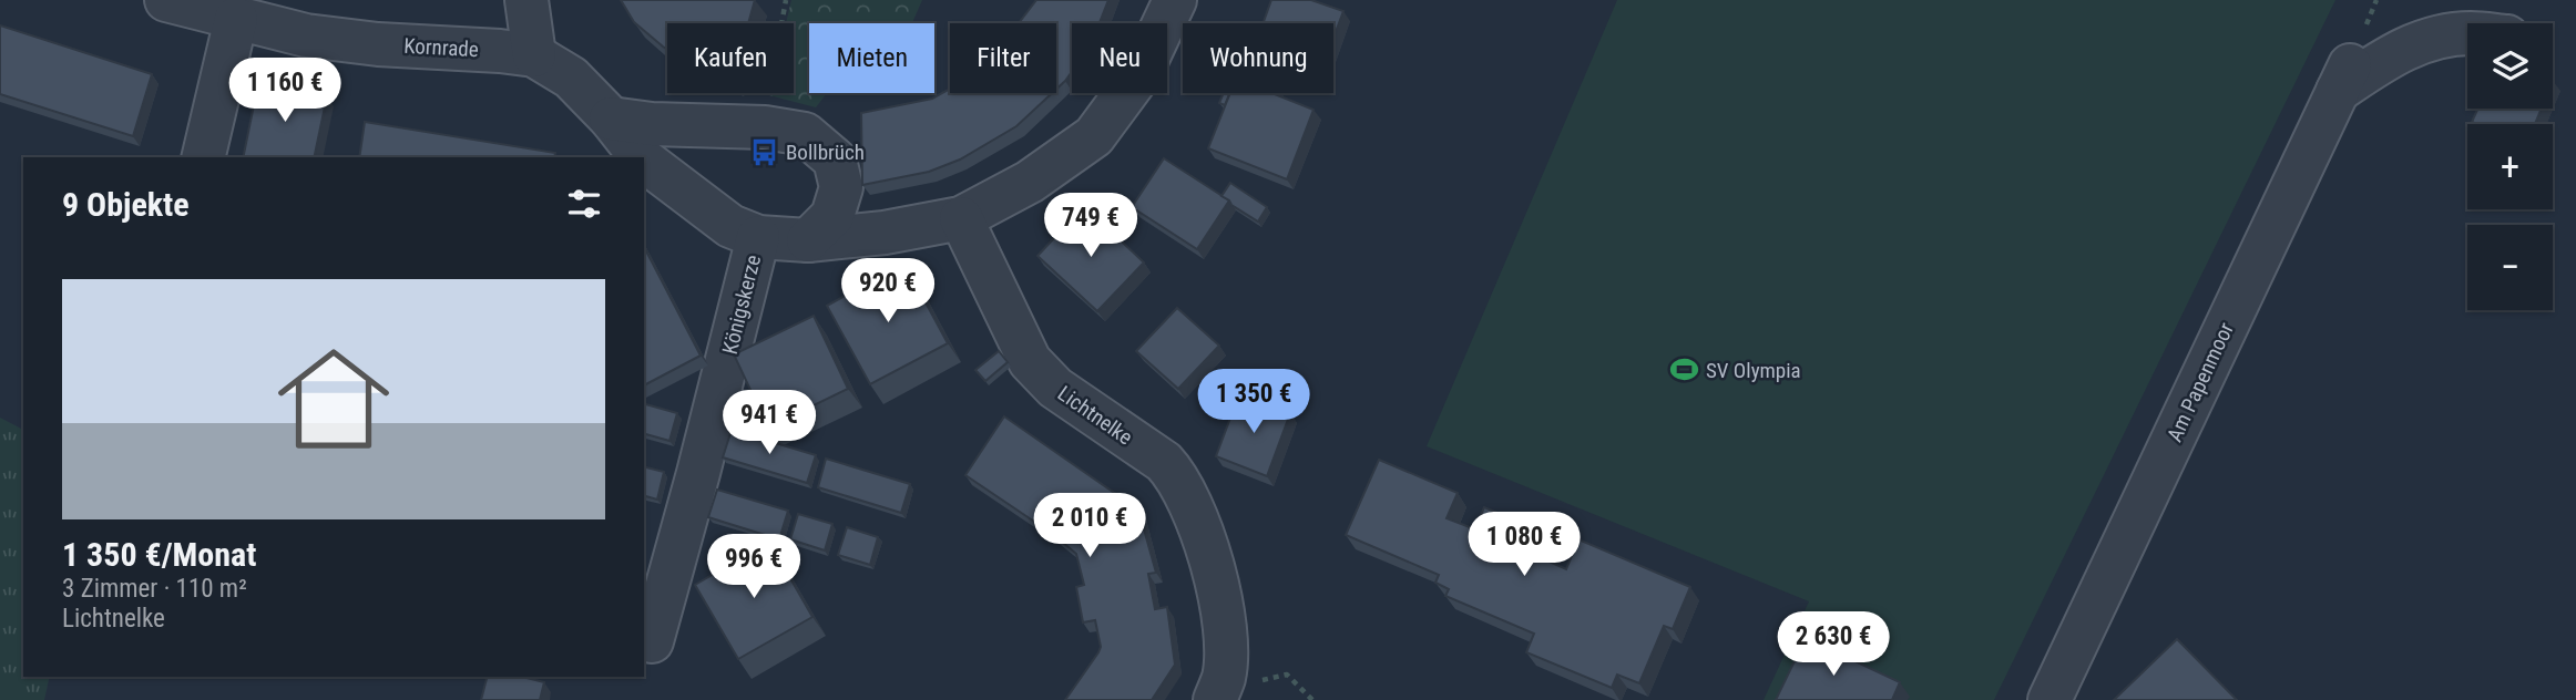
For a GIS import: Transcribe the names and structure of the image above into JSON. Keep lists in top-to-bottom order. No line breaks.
{"streets":{"street":["Kornrade","Königskerze","Am Papenmoor","Lichtnelke"]},"crossings":[["Kornrade","Königskerze"],["Kornrade","Lichtnelke"]],"places":{"bus stop":["Bollbrüch"],"sports":["SV Olympia"]},"page":{"map_buttons":["+","−"],"chip":["Kaufen","Mieten","Filter","Neu","Wohnung"],"price":["1 160 €","749 €","920 €","1 350 €","941 €","2 010 €","1 080 €","996 €","2 630 €"],"heading":"9 Objekte","list":[{"name":"1 350 €/Monat","note":"3 Zimmer · 110 m² · Lichtnelke"}]}}
